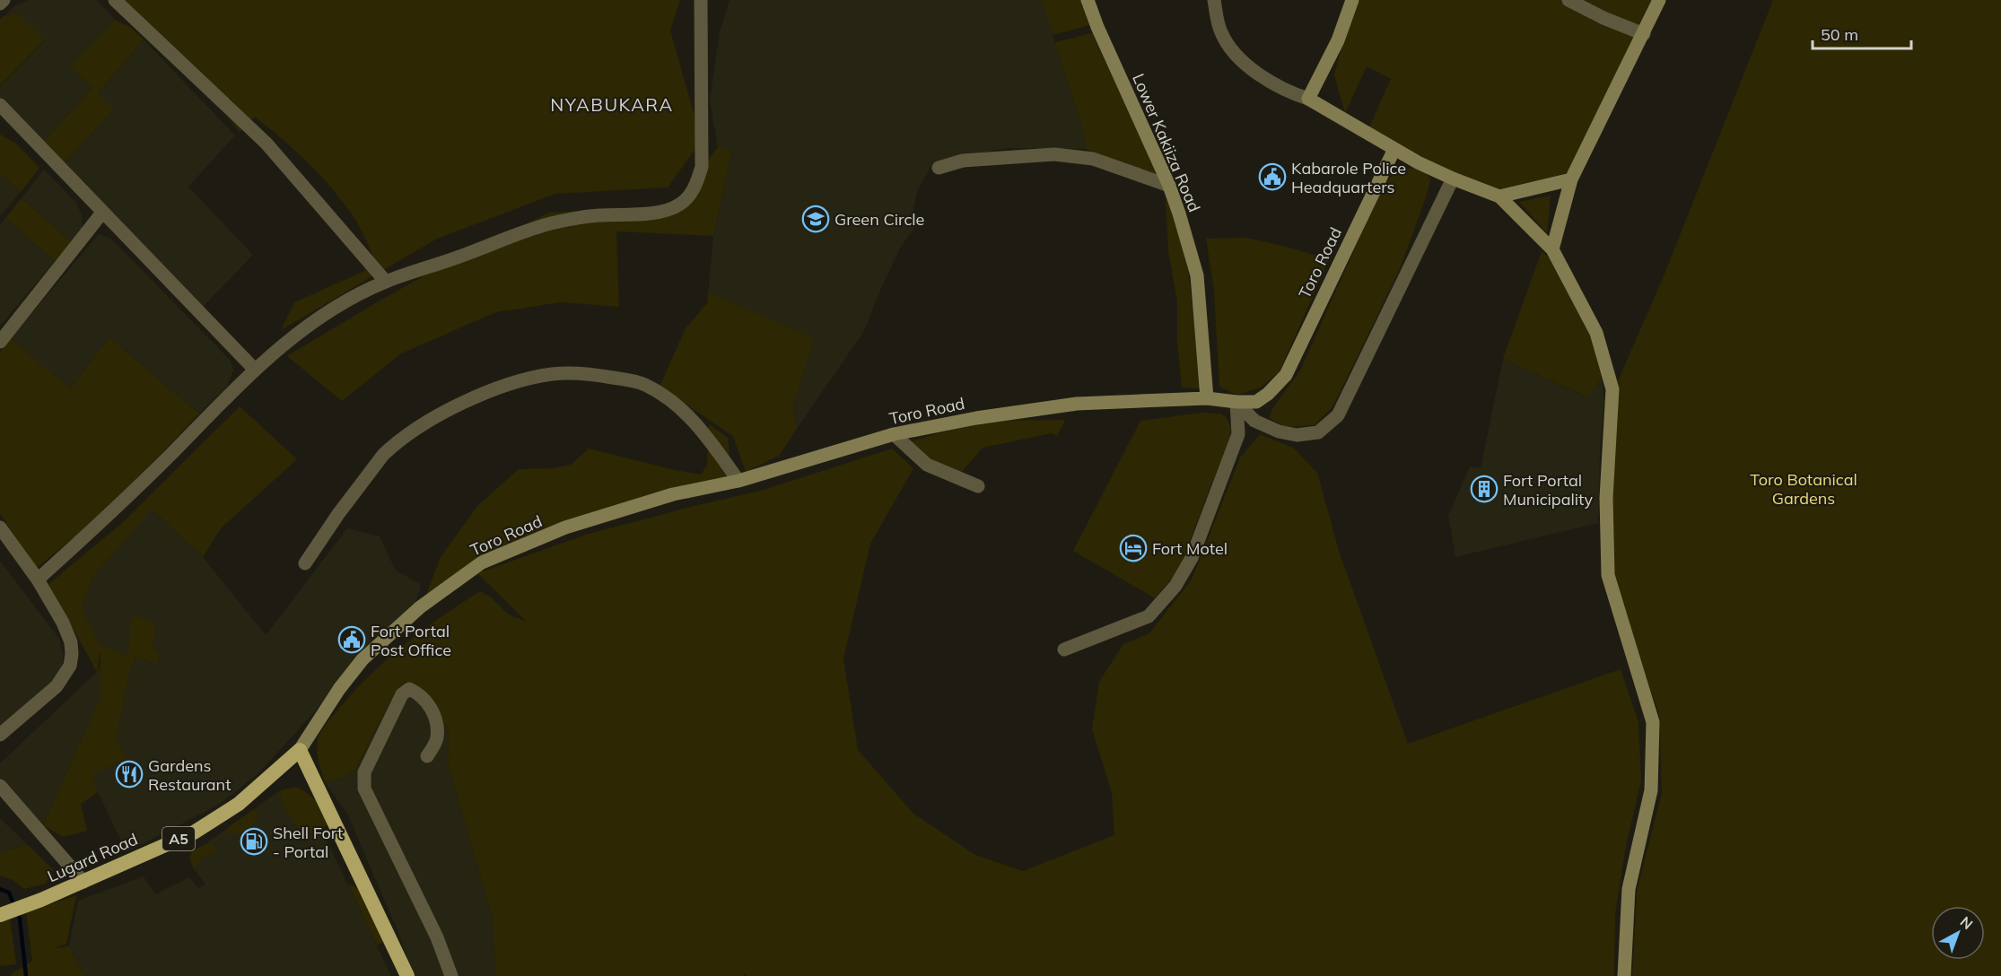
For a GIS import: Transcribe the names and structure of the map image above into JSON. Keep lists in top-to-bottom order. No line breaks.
{"streets":{"highway":["A5","Lugard Road"],"main road":["Lower Kakiiza Road","Toro Road"]},"crossings":[["Lower Kakiiza Road","Toro Road"],["Toro Road","Lugard Road"]],"districts":["NYABUKARA"],"parks":["Toro Botanical Gardens"],"places":{"public building":["Kabarole Police Headquarters","Fort Portal Post Office"],"school or university":["Green Circle"],"building":["Fort Portal Municipality"],"hotel":["Fort Motel"],"restaurant":["Gardens Restaurant"],"fuel station":["Shell Fort - Portal"]},"scale_bar":"50 m","north":"top right"}
